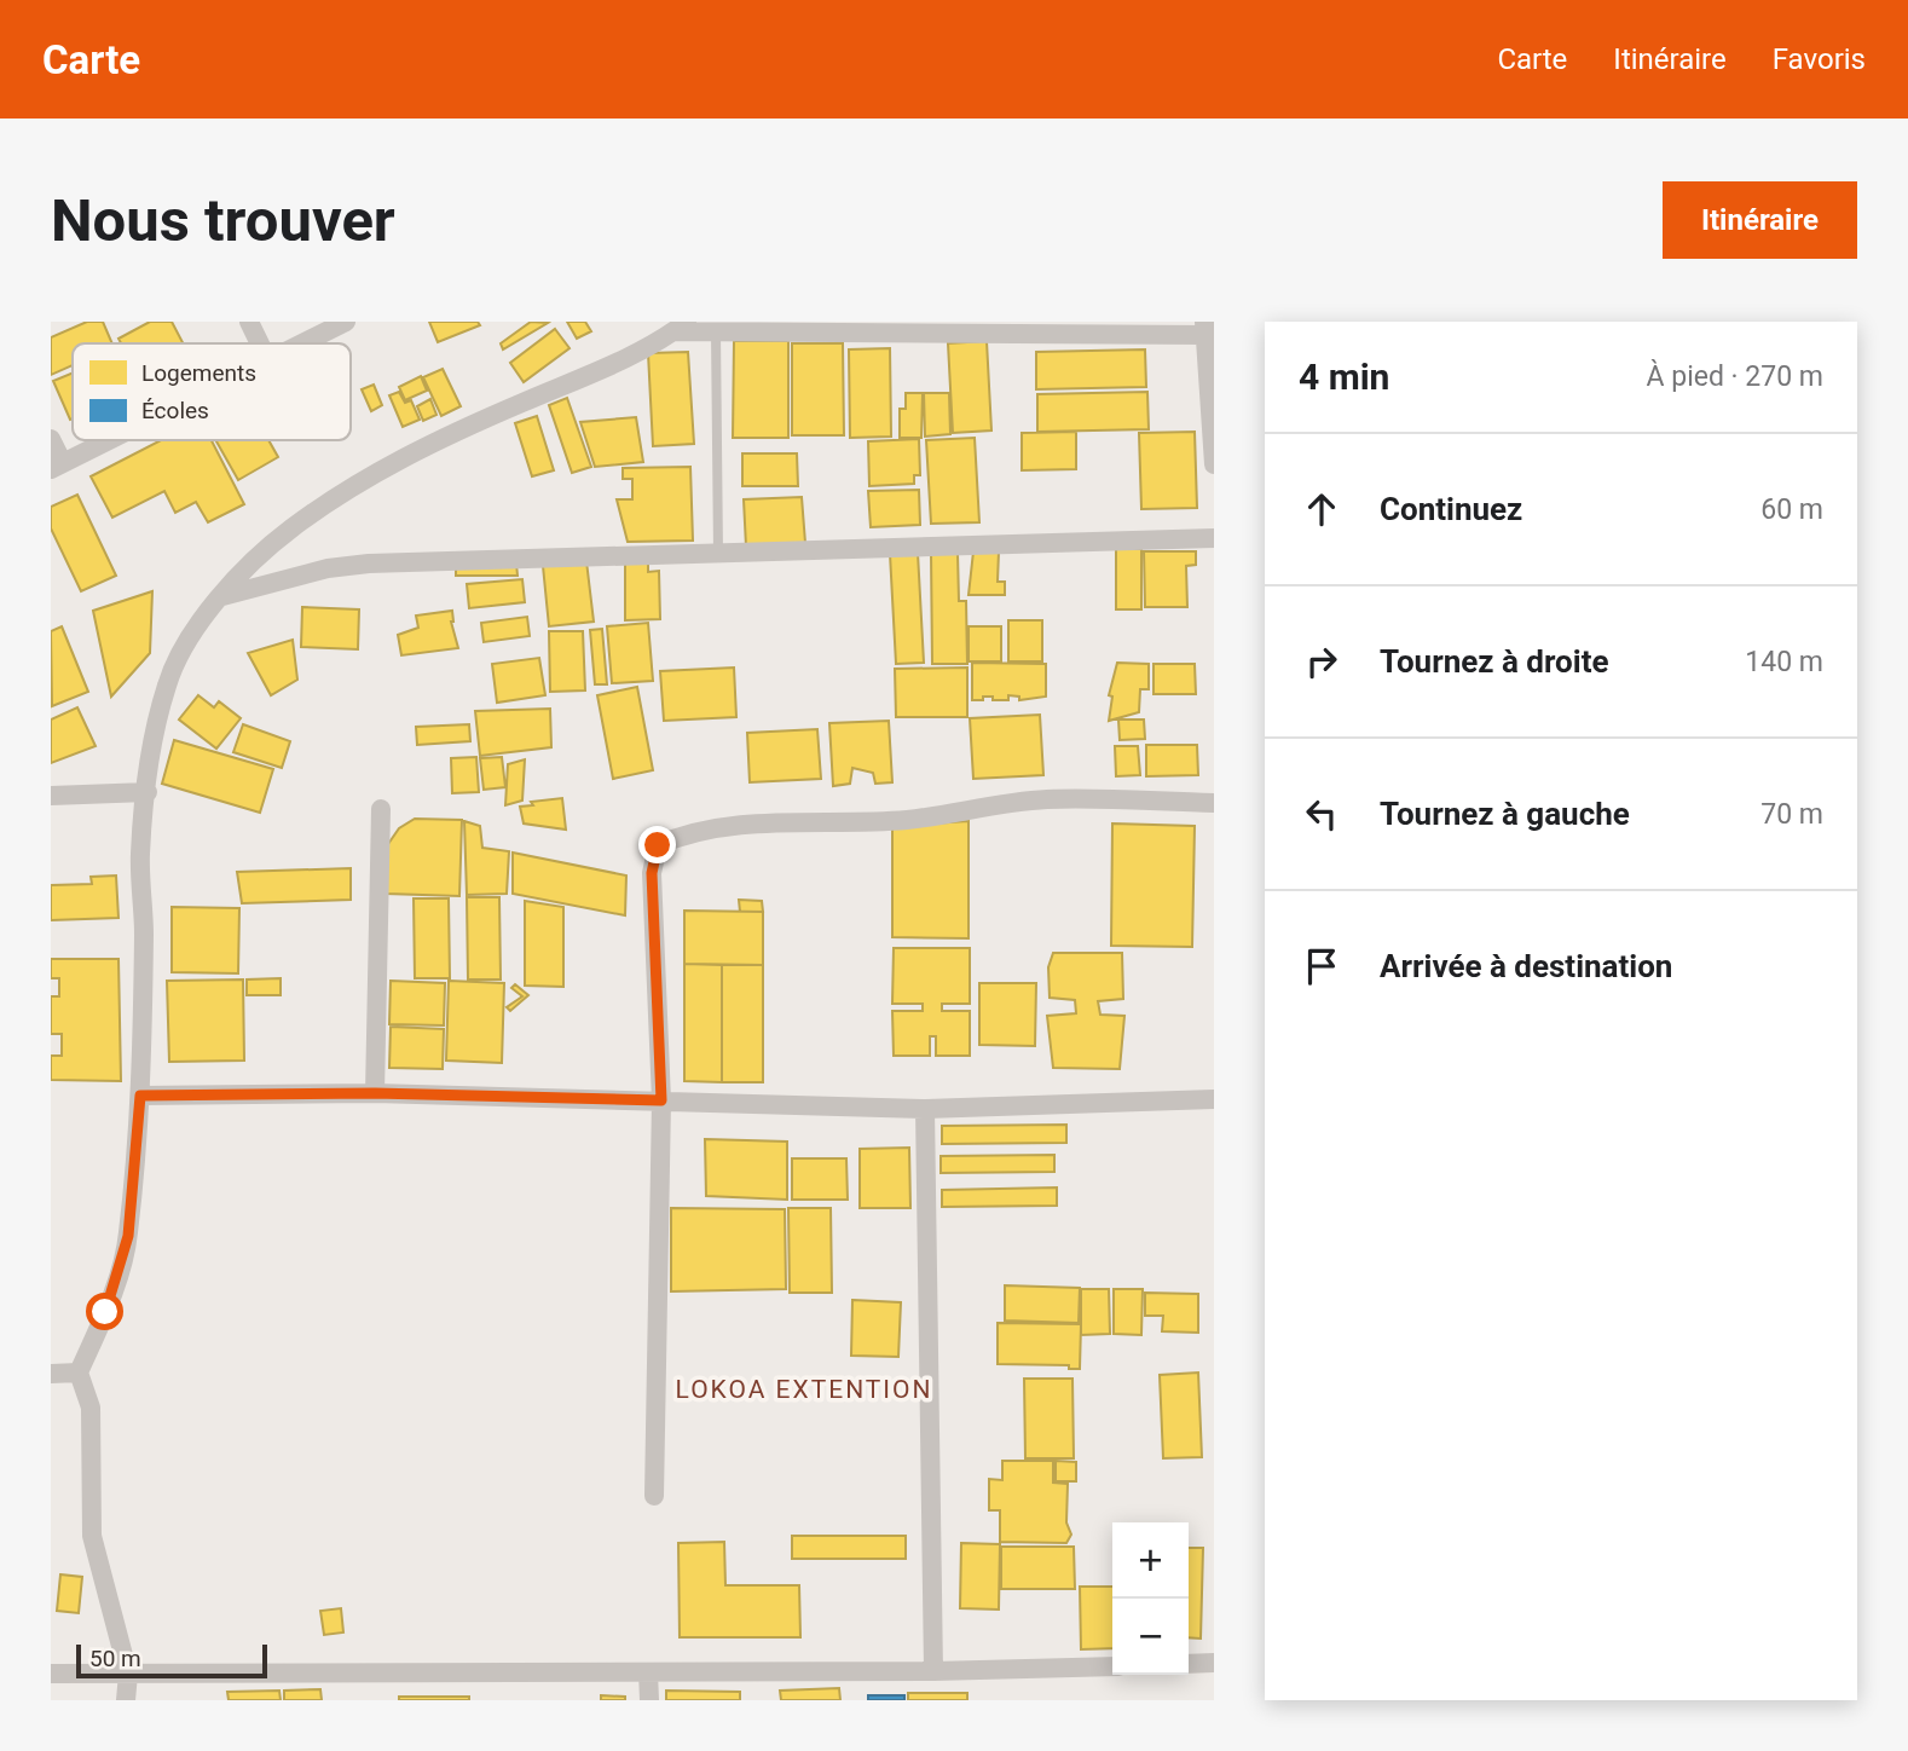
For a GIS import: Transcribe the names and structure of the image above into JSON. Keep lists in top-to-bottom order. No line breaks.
{"districts":["LOKOA EXTENTION"],"legend":["Logements","Écoles"],"scale_bar":"50 m","page":{"header":"Carte","nav":["Carte","Itinéraire","Favoris"],"buttons":"Itinéraire","title":"Nous trouver","heading":["4 min","À pied · 270 m"],"list":[["Continuez","60 m"],["Tournez à droite","140 m"],["Tournez à gauche","70 m"],"Arrivée à destination"],"map_buttons":["+","−"],"scale":"50 m"}}
